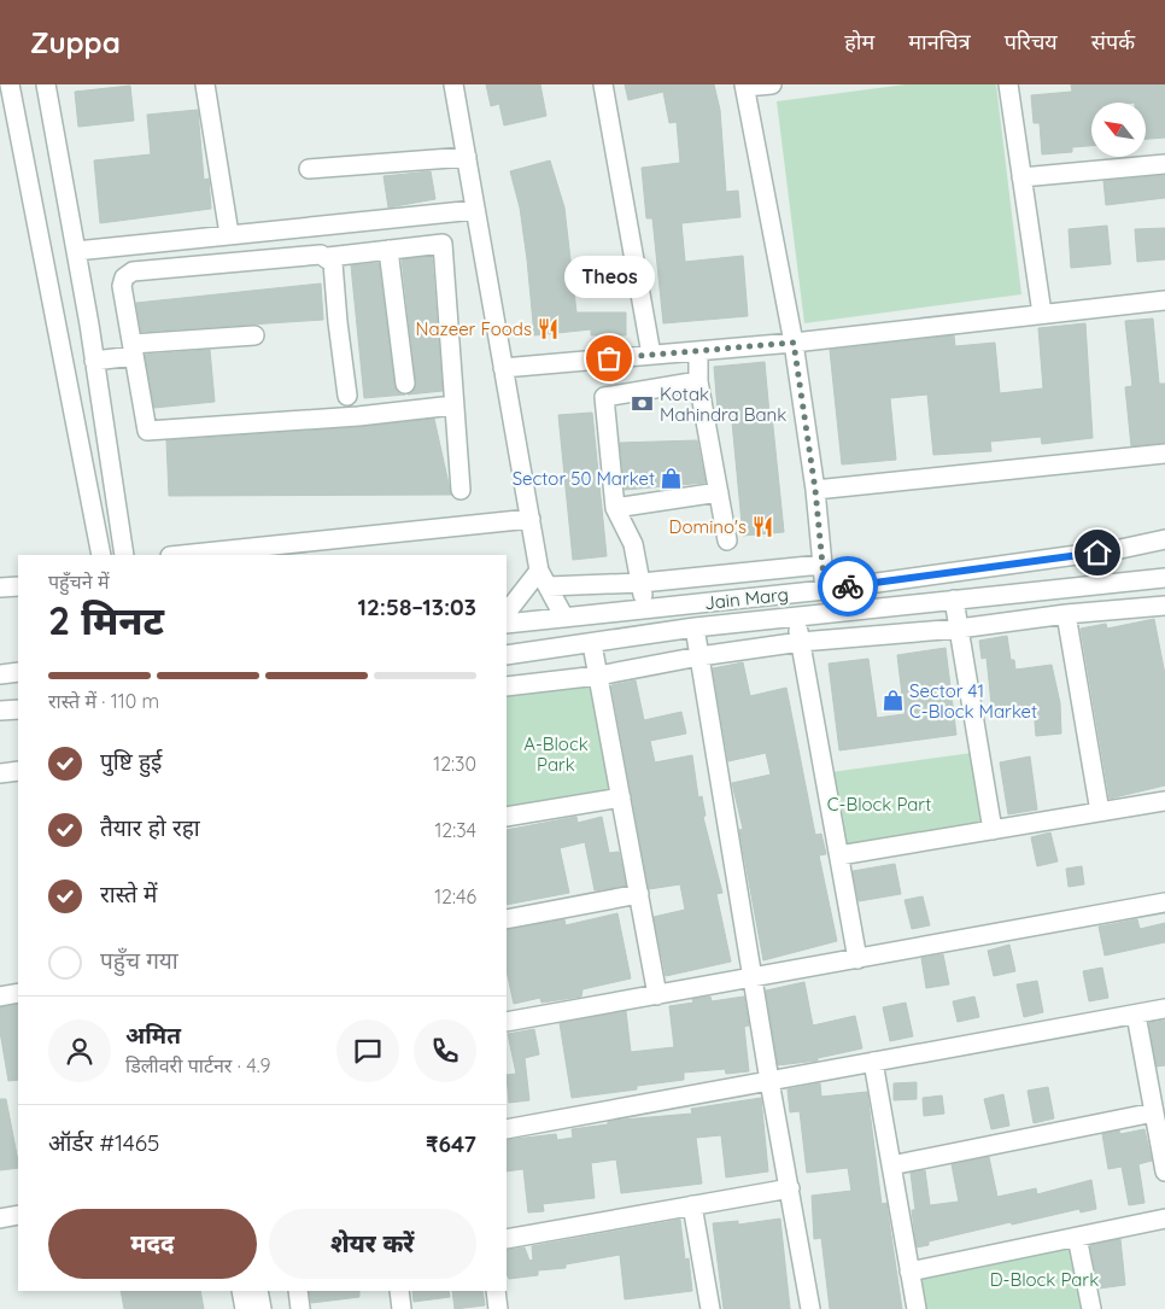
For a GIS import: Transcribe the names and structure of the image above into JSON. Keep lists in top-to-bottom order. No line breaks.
{"streets":{"street":["Jain Marg"]},"parks":["A-Block Park","C-Block Part","D-Block Park"],"places":{"restaurant":["Nazeer Foods","Domino's"],"other":["Theos"],"bank":["Kotak Mahindra Bank"],"shop":["Sector 50 Market","Sector 41 C-Block Market"]},"north":"top left","page":{"header":"Zuppa","nav":["होम","मानचित्र","परिचय","संपर्क"],"bubble":"Theos","heading":["2 मिनट","पहुँचने में","12:58–13:03"],"panel":["अमित","डिलीवरी पार्टनर · 4.9","ऑर्डर #1465","₹647"],"bar":"रास्ते में · 110 m","list":[["पुष्टि हुई","12:30"],["तैयार हो रहा","12:34"],["रास्ते में","12:46"],"पहुँच गया"],"buttons":["मदद","शेयर करें"]}}
